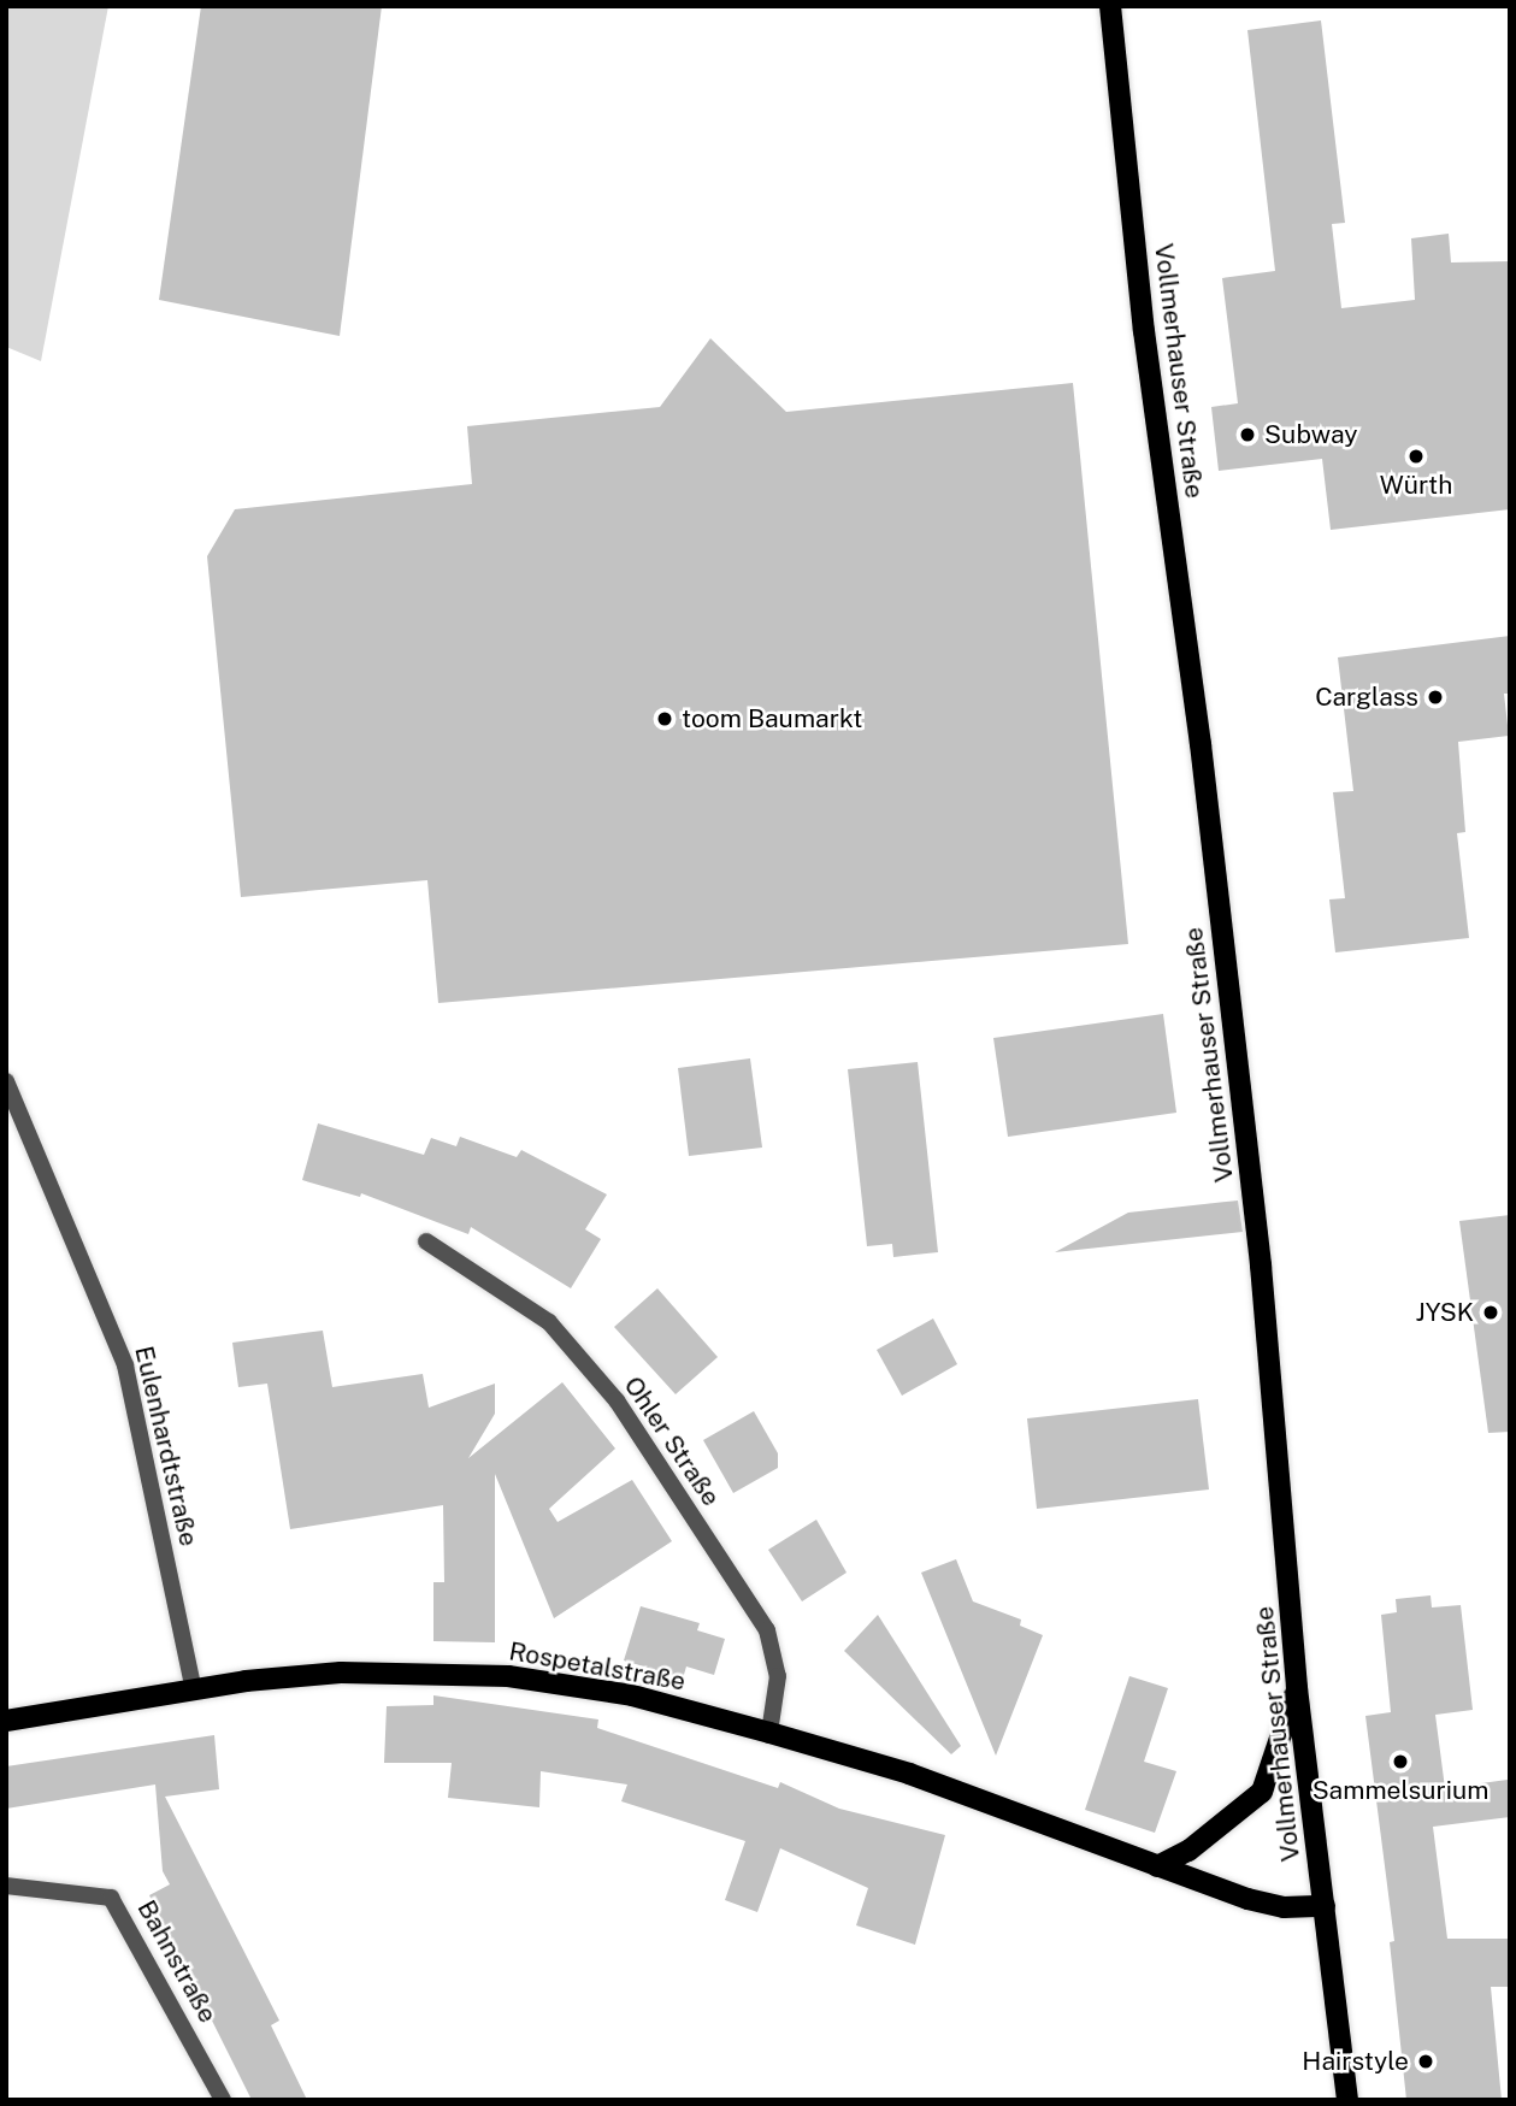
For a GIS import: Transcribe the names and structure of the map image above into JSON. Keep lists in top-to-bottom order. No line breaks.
{"streets":{"main road":["Vollmerhauser Straße","Rospetalstraße"],"street":["Ohler Straße","Eulenhardtstraße","Bahnstraße"]},"crossings":[["Vollmerhauser Straße","Rospetalstraße"],["Ohler Straße","Rospetalstraße"],["Eulenhardtstraße","Rospetalstraße"]],"places":["Subway","Würth","Carglass","toom Baumarkt","JYSK","Sammelsurium","Hairstyle"]}
